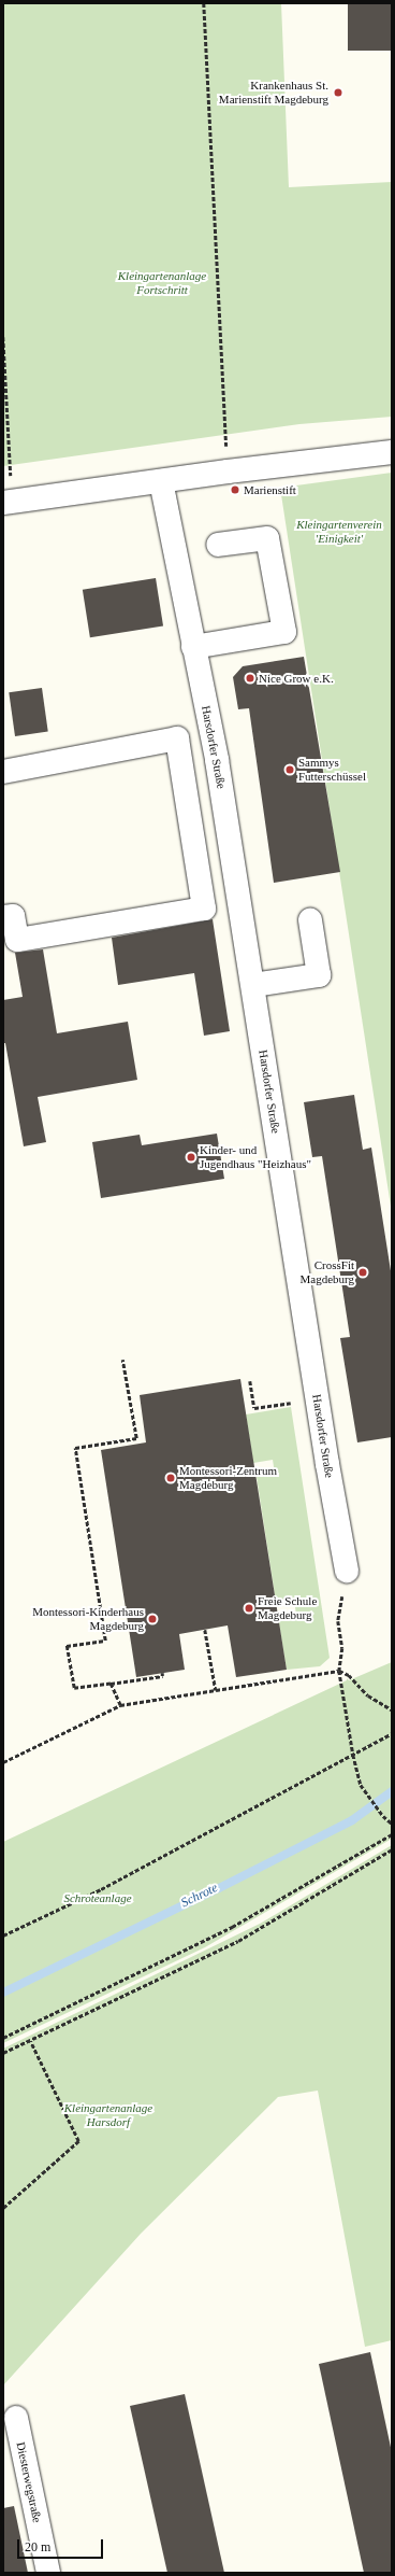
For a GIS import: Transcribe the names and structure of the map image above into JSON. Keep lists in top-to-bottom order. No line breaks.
{"streets":{"street":["Harsdorfer Straße","Diesterwegstraße"]},"water":["Schrote"],"parks":["Kleingartenanlage Fortschritt","Kleingartenverein 'Einigkeit'","Schroteanlage","Kleingartenanlage Harsdorf"],"places":["Krankenhaus St. Marienstift Magdeburg","Marienstift","Nice Grow e.K.","Sammys Futterschüssel","Kinder- und Jugendhaus \"Heizhaus\"","CrossFit Magdeburg","Montessori-Zentrum Magdeburg","Freie Schule Magdeburg","Montessori-Kinderhaus Magdeburg"],"scale_bar":"20 m"}
